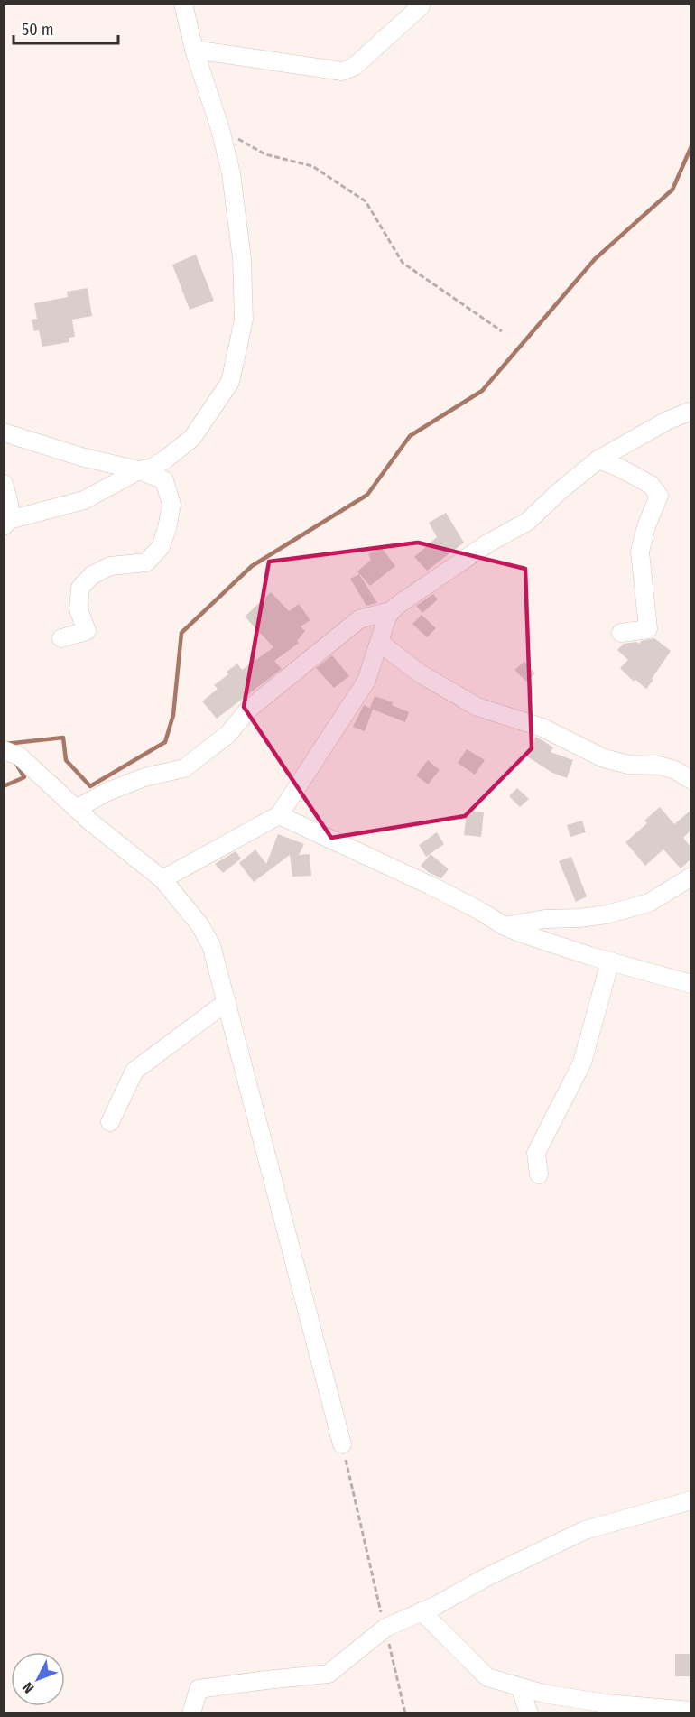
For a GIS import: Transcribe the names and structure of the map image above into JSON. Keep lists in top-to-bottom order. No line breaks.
{"scale_bar":"50 m","north":"bottom left"}
